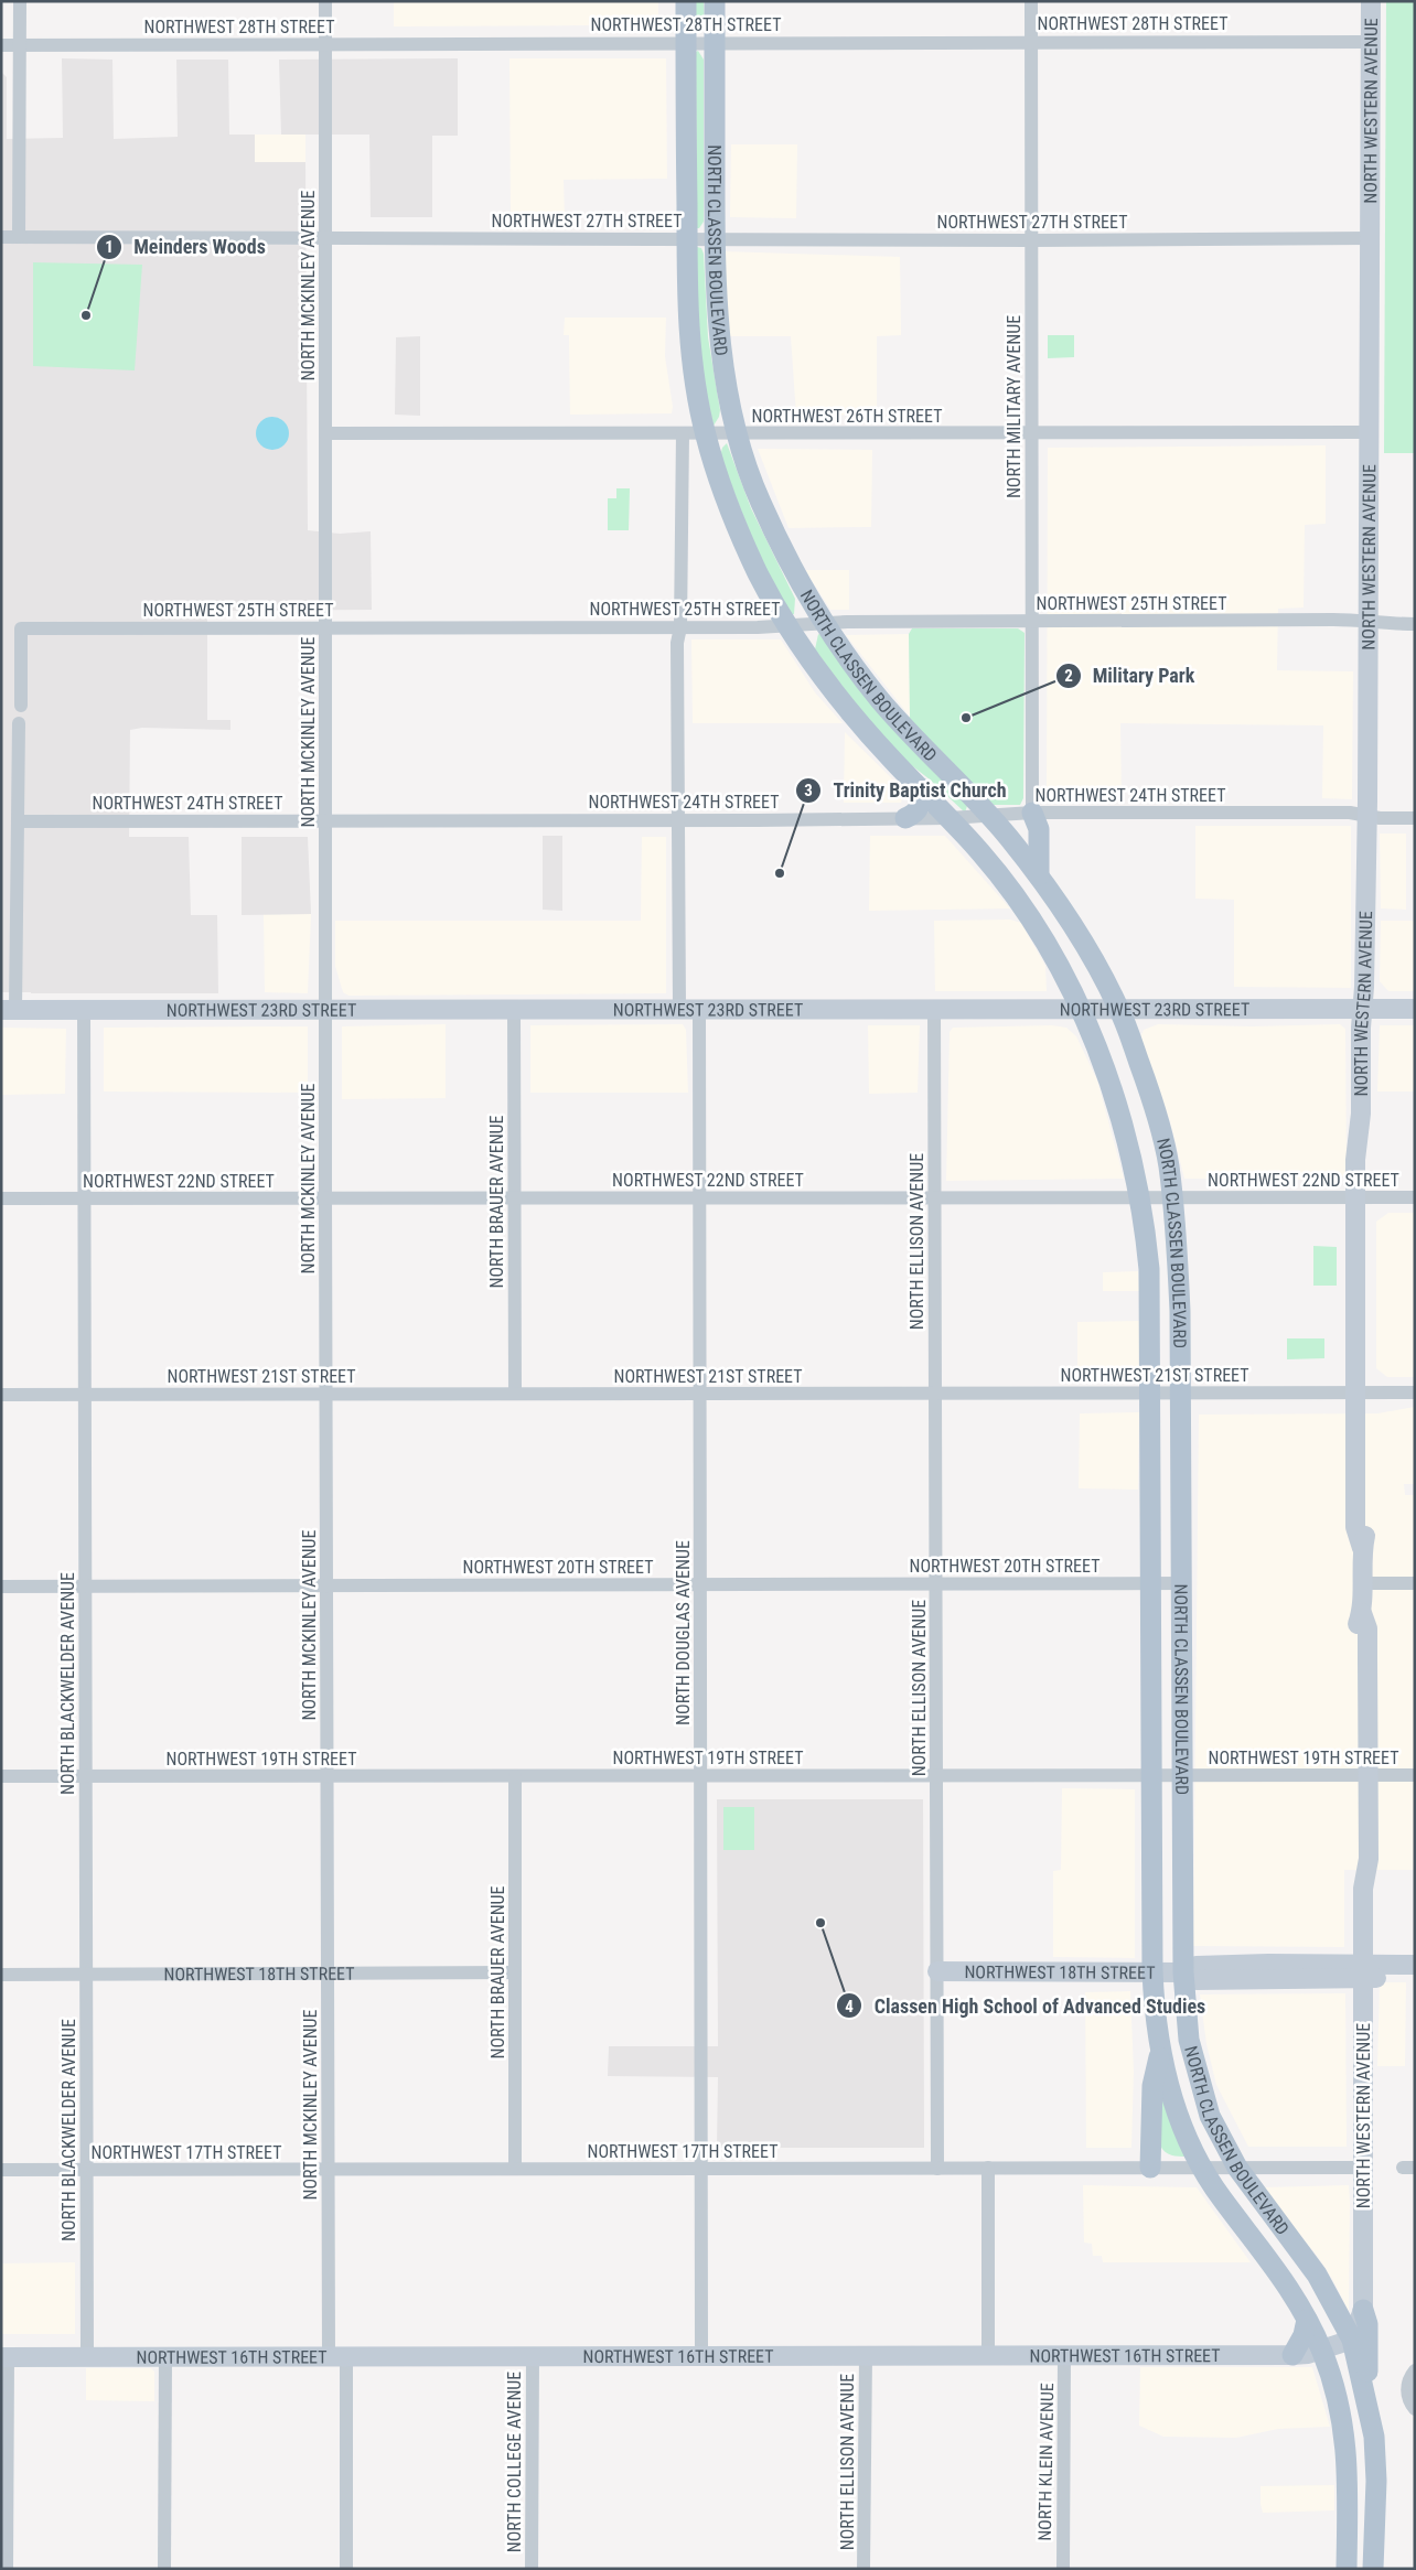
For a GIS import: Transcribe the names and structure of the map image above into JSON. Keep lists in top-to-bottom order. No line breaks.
{"streets":{"main road":["NORTH CLASSEN BOULEVARD"],"street":["NORTHWEST 28TH STREET","NORTH WESTERN AVENUE","NORTHWEST 27TH STREET","NORTH MCKINLEY AVENUE","NORTH MILITARY AVENUE","NORTHWEST 26TH STREET","NORTHWEST 25TH STREET","NORTHWEST 24TH STREET","NORTHWEST 23RD STREET","NORTHWEST 22ND STREET","NORTH BRAUER AVENUE","NORTH ELLISON AVENUE","NORTHWEST 21ST STREET","NORTHWEST 20TH STREET","NORTH DOUGLAS AVENUE","NORTH BLACKWELDER AVENUE","NORTHWEST 19TH STREET","NORTHWEST 18TH STREET","NORTHWEST 17TH STREET","NORTHWEST 16TH STREET","NORTH COLLEGE AVENUE","NORTH KLEIN AVENUE"]},"crossings":[["NORTHWEST 28TH STREET","NORTH WESTERN AVENUE"],["NORTHWEST 28TH STREET","NORTH CLASSEN BOULEVARD"],["NORTHWEST 28TH STREET","NORTH MCKINLEY AVENUE"],["NORTHWEST 28TH STREET","NORTH MILITARY AVENUE"],["NORTH WESTERN AVENUE","NORTHWEST 27TH STREET"],["NORTH WESTERN AVENUE","NORTH CLASSEN BOULEVARD"],["NORTH WESTERN AVENUE","NORTHWEST 26TH STREET"],["NORTH WESTERN AVENUE","NORTHWEST 25TH STREET"],["NORTH WESTERN AVENUE","NORTHWEST 24TH STREET"],["NORTH WESTERN AVENUE","NORTHWEST 23RD STREET"],["NORTH WESTERN AVENUE","NORTHWEST 22ND STREET"],["NORTH WESTERN AVENUE","NORTHWEST 21ST STREET"],["NORTH WESTERN AVENUE","NORTHWEST 19TH STREET"],["NORTH WESTERN AVENUE","NORTHWEST 18TH STREET"],["NORTH WESTERN AVENUE","NORTHWEST 17TH STREET"],["NORTH WESTERN AVENUE","NORTHWEST 16TH STREET"],["NORTHWEST 27TH STREET","NORTH CLASSEN BOULEVARD"],["NORTHWEST 27TH STREET","NORTH MCKINLEY AVENUE"],["NORTHWEST 27TH STREET","NORTH MILITARY AVENUE"],["NORTH CLASSEN BOULEVARD","NORTHWEST 26TH STREET"],["NORTH CLASSEN BOULEVARD","NORTHWEST 25TH STREET"],["NORTH CLASSEN BOULEVARD","NORTHWEST 24TH STREET"],["NORTH CLASSEN BOULEVARD","NORTHWEST 23RD STREET"],["NORTH CLASSEN BOULEVARD","NORTHWEST 22ND STREET"],["NORTH CLASSEN BOULEVARD","NORTHWEST 21ST STREET"],["NORTH CLASSEN BOULEVARD","NORTHWEST 20TH STREET"],["NORTH CLASSEN BOULEVARD","NORTHWEST 19TH STREET"],["NORTH CLASSEN BOULEVARD","NORTHWEST 18TH STREET"],["NORTH CLASSEN BOULEVARD","NORTHWEST 17TH STREET"],["NORTH CLASSEN BOULEVARD","NORTHWEST 16TH STREET"],["NORTH MCKINLEY AVENUE","NORTHWEST 26TH STREET"],["NORTH MCKINLEY AVENUE","NORTHWEST 25TH STREET"],["NORTH MCKINLEY AVENUE","NORTHWEST 24TH STREET"],["NORTH MCKINLEY AVENUE","NORTHWEST 23RD STREET"],["NORTH MCKINLEY AVENUE","NORTHWEST 22ND STREET"],["NORTH MCKINLEY AVENUE","NORTHWEST 21ST STREET"],["NORTH MCKINLEY AVENUE","NORTHWEST 20TH STREET"],["NORTH MCKINLEY AVENUE","NORTHWEST 19TH STREET"],["NORTH MCKINLEY AVENUE","NORTHWEST 18TH STREET"],["NORTH MCKINLEY AVENUE","NORTHWEST 17TH STREET"],["NORTH MCKINLEY AVENUE","NORTHWEST 16TH STREET"],["NORTH MILITARY AVENUE","NORTHWEST 26TH STREET"],["NORTH MILITARY AVENUE","NORTHWEST 25TH STREET"],["NORTH MILITARY AVENUE","NORTHWEST 24TH STREET"],["NORTHWEST 26TH STREET","NORTH DOUGLAS AVENUE"],["NORTHWEST 25TH STREET","NORTH DOUGLAS AVENUE"],["NORTHWEST 24TH STREET","NORTH DOUGLAS AVENUE"],["NORTHWEST 23RD STREET","NORTH BRAUER AVENUE"],["NORTHWEST 23RD STREET","NORTH ELLISON AVENUE"],["NORTHWEST 23RD STREET","NORTH DOUGLAS AVENUE"],["NORTHWEST 23RD STREET","NORTH BLACKWELDER AVENUE"],["NORTHWEST 22ND STREET","NORTH BRAUER AVENUE"],["NORTHWEST 22ND STREET","NORTH ELLISON AVENUE"],["NORTHWEST 22ND STREET","NORTH DOUGLAS AVENUE"],["NORTHWEST 22ND STREET","NORTH BLACKWELDER AVENUE"],["NORTH BRAUER AVENUE","NORTHWEST 21ST STREET"],["NORTH BRAUER AVENUE","NORTHWEST 19TH STREET"],["NORTH BRAUER AVENUE","NORTHWEST 18TH STREET"],["NORTH BRAUER AVENUE","NORTHWEST 17TH STREET"],["NORTH ELLISON AVENUE","NORTHWEST 21ST STREET"],["NORTH ELLISON AVENUE","NORTHWEST 20TH STREET"],["NORTH ELLISON AVENUE","NORTHWEST 19TH STREET"],["NORTH ELLISON AVENUE","NORTHWEST 18TH STREET"],["NORTH ELLISON AVENUE","NORTHWEST 17TH STREET"],["NORTH ELLISON AVENUE","NORTHWEST 16TH STREET"],["NORTHWEST 21ST STREET","NORTH DOUGLAS AVENUE"],["NORTHWEST 21ST STREET","NORTH BLACKWELDER AVENUE"],["NORTHWEST 20TH STREET","NORTH DOUGLAS AVENUE"],["NORTHWEST 20TH STREET","NORTH BLACKWELDER AVENUE"],["NORTH DOUGLAS AVENUE","NORTHWEST 19TH STREET"],["NORTH DOUGLAS AVENUE","NORTHWEST 17TH STREET"],["NORTH DOUGLAS AVENUE","NORTHWEST 16TH STREET"],["NORTH BLACKWELDER AVENUE","NORTHWEST 19TH STREET"],["NORTH BLACKWELDER AVENUE","NORTHWEST 18TH STREET"],["NORTH BLACKWELDER AVENUE","NORTHWEST 17TH STREET"],["NORTH BLACKWELDER AVENUE","NORTHWEST 16TH STREET"],["NORTHWEST 16TH STREET","NORTH COLLEGE AVENUE"],["NORTHWEST 16TH STREET","NORTH KLEIN AVENUE"]],"places":["Meinders Woods","Military Park","Trinity Baptist Church","Classen High School of Advanced Studies"]}
